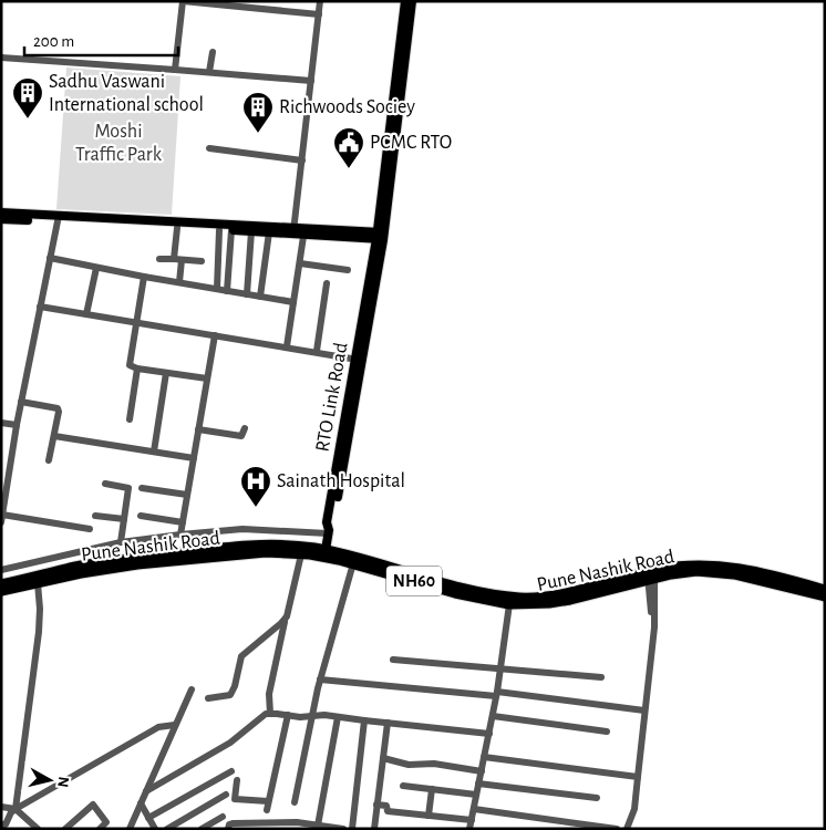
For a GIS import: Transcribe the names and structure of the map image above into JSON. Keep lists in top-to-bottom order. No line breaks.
{"streets":{"highway":["Pune Nashik Road","NH60"],"main road":["RTO Link Road"]},"crossings":[["RTO Link Road","Pune Nashik Road"]],"parks":["Moshi Traffic Park"],"places":{"building":["Sadhu Vaswani International school","Richwoods Sociey"],"public building":["PCMC RTO"],"hospital":["Sainath Hospital"]},"scale_bar":"200 m","north":"right"}
